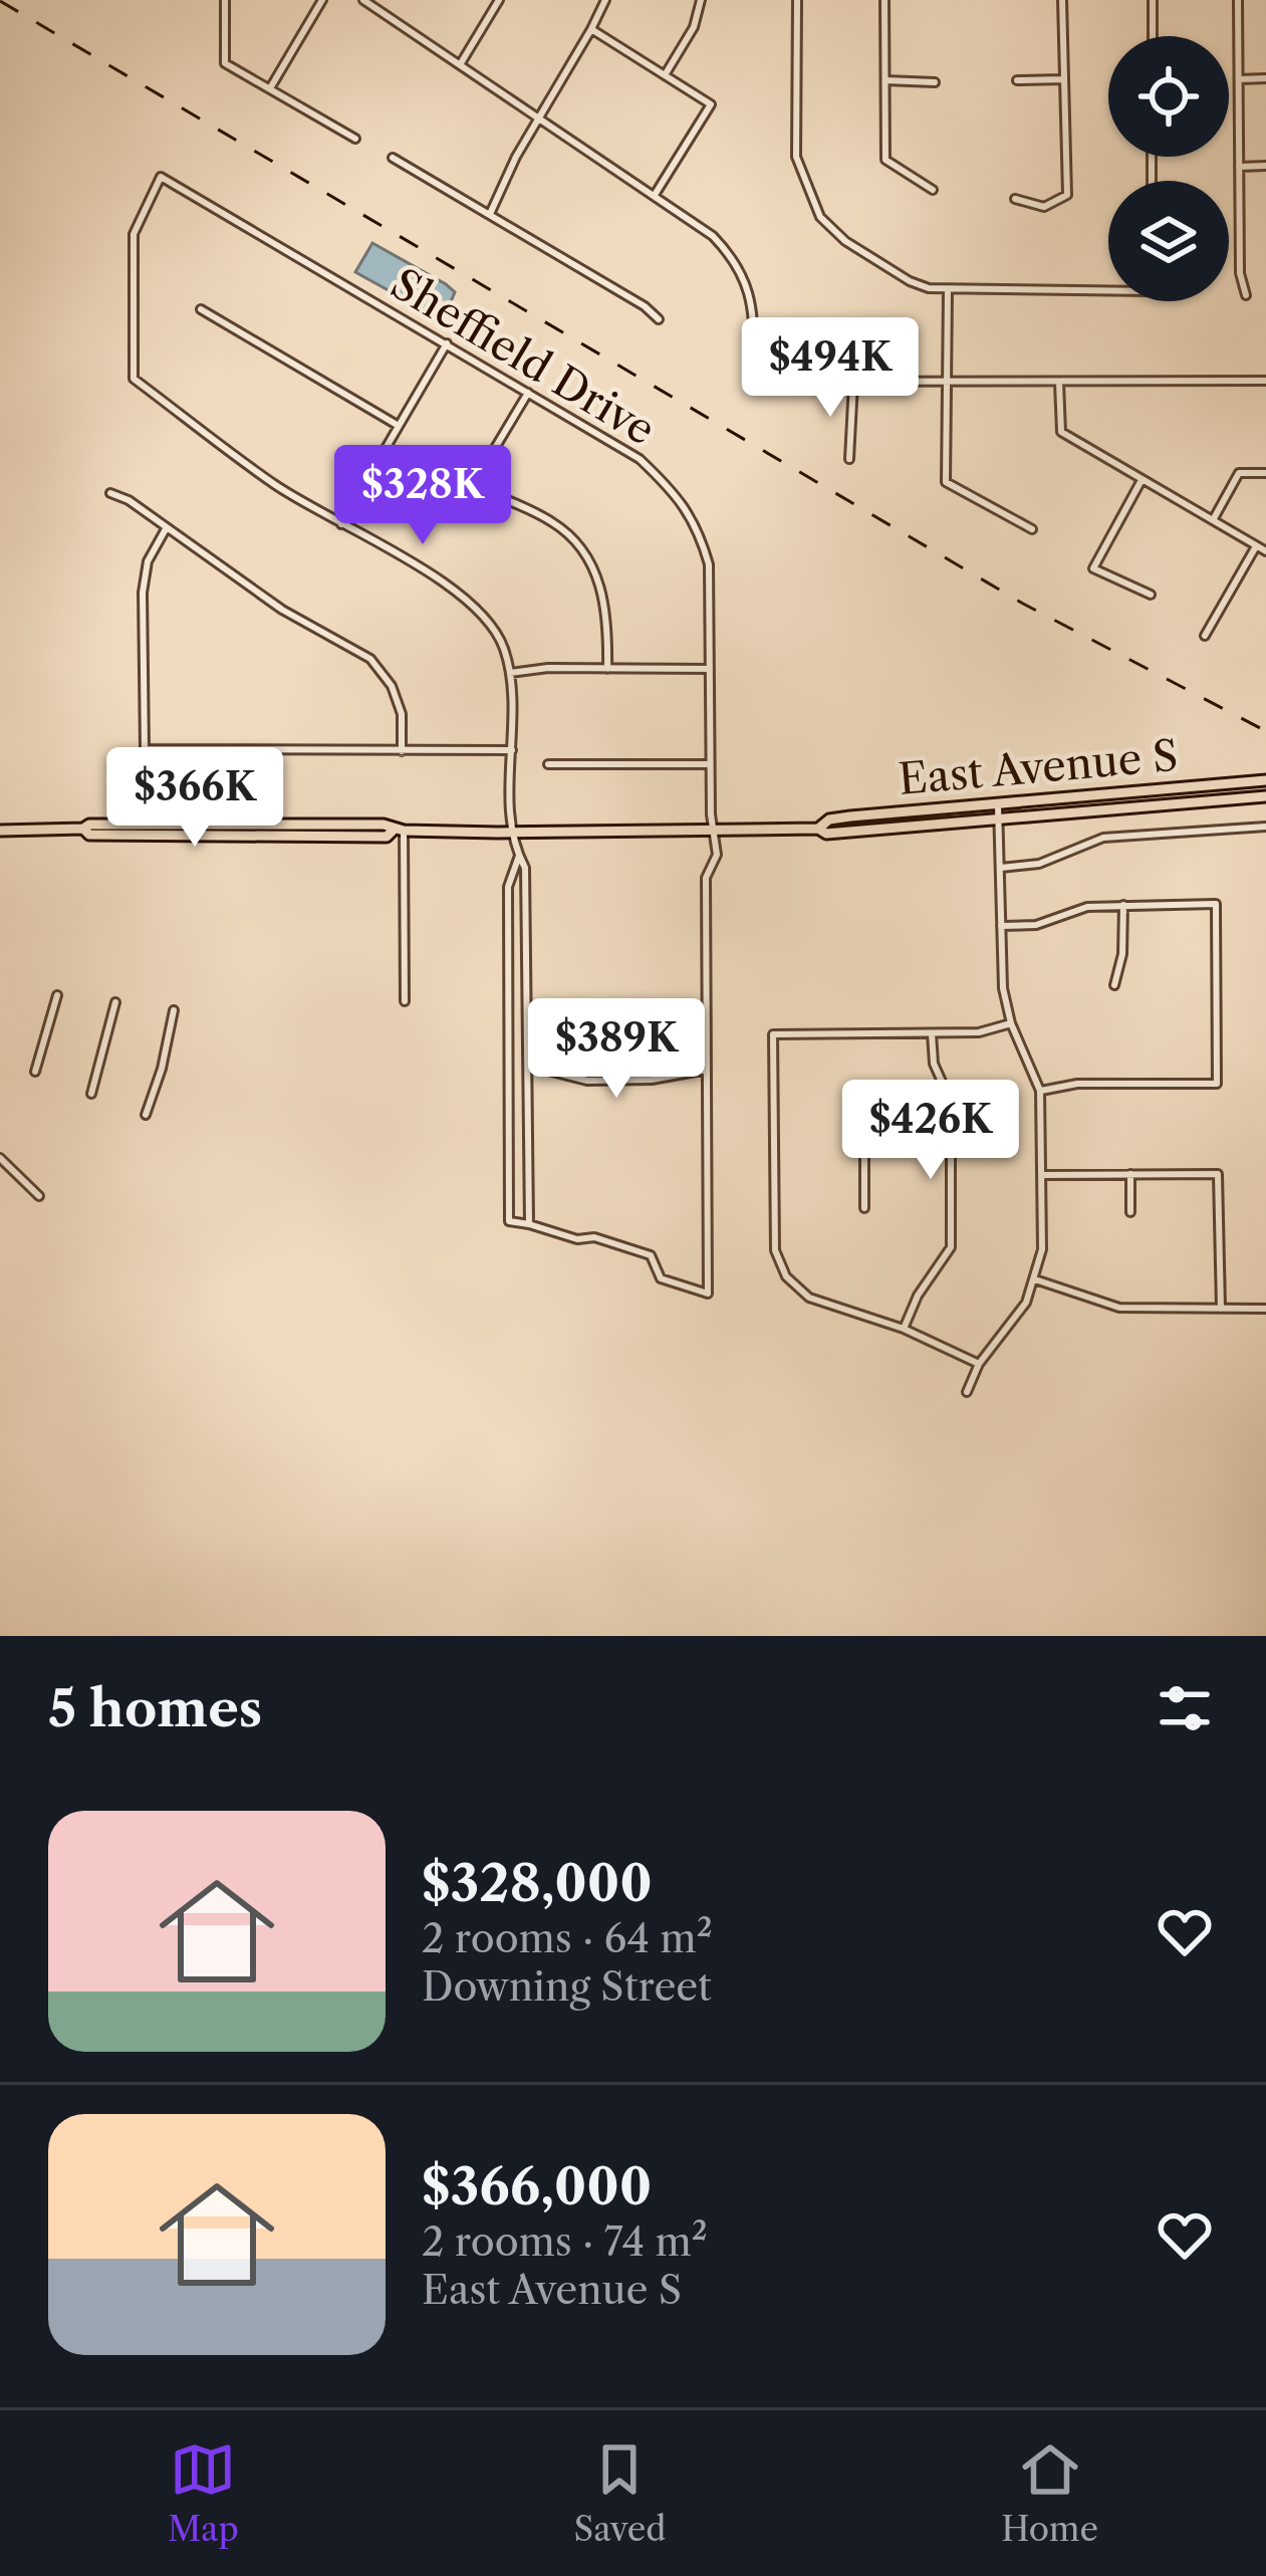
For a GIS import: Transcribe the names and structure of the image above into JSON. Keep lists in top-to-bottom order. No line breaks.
{"streets":{"main road":["East Avenue S"],"street":["Sheffield Drive"]},"crossings":[["Sheffield Drive","East Avenue S"]],"page":{"price":["$494K","$328K","$366K","$389K","$426K"],"heading":"5 homes","list":[{"name":"$328,000","note":"2 rooms · 64 m² · Downing Street"},{"name":"$366,000","note":"2 rooms · 74 m² · East Avenue S"}],"tabs":["Map","Saved","Home"]}}
